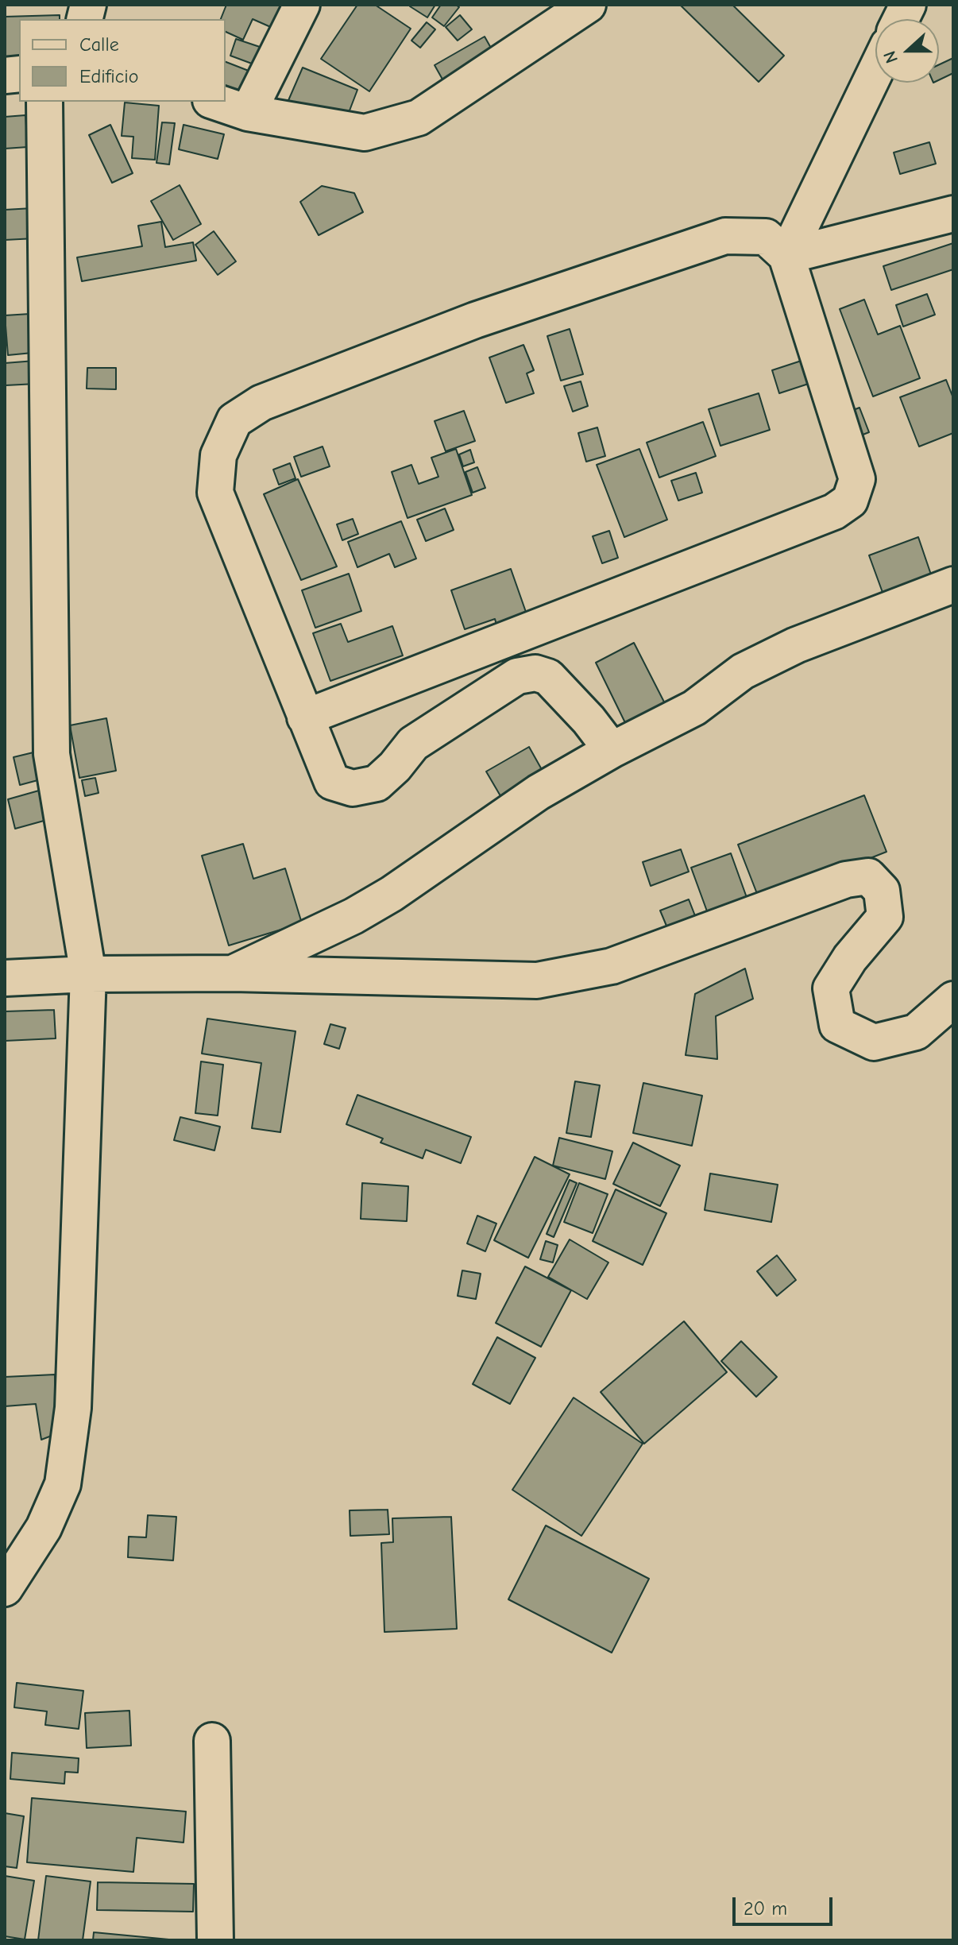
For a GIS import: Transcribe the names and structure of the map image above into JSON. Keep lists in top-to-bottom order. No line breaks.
{"legend":["Calle","Edificio"],"scale_bar":"20 m","north":"left"}
